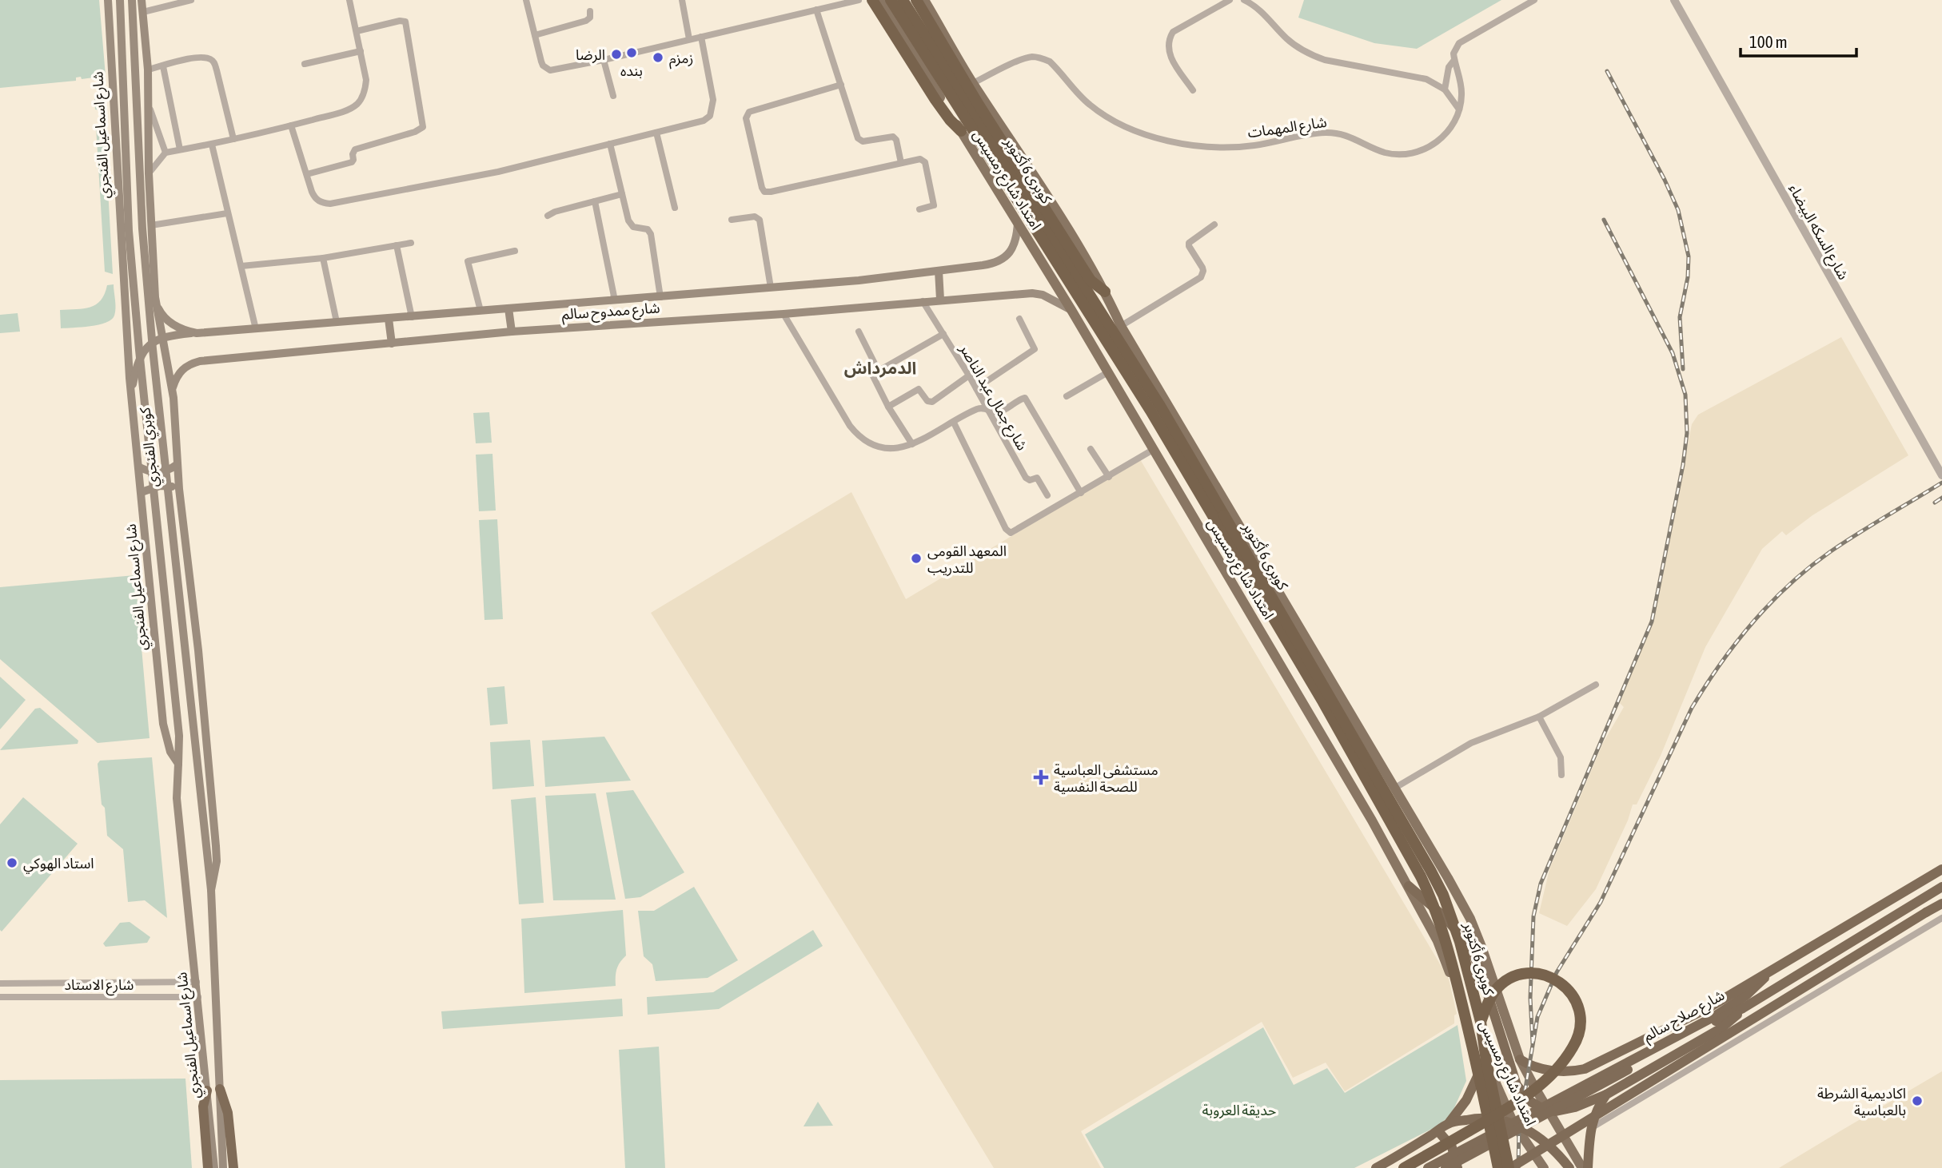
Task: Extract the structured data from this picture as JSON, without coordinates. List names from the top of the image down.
{
  "streets": {
    "highway": ["كوبرى 6 أكتوبر", "شارع صلاح سالم"],
    "main road": [
      "شارع اسماعيل الفنجري",
      "امتداد شارع رمسيس",
      "شارع ممدوح سالم",
      "كوبري الفنجري"
    ],
    "street": [
      "شارع المهمات",
      "شارع السكه البيضاء",
      "شارع جمال عبد الناصر",
      "شارع الاستاد"
    ]
  },
  "crossings": [
    ["شارع المهمات", "امتداد شارع رمسيس"],
    ["شارع اسماعيل الفنجري", "شارع ممدوح سالم"],
    ["شارع اسماعيل الفنجري", "كوبري الفنجري"],
    ["شارع اسماعيل الفنجري", "شارع الاستاد"],
    ["امتداد شارع رمسيس", "شارع ممدوح سالم"],
    ["شارع ممدوح سالم", "شارع جمال عبد الناصر"]
  ],
  "districts": ["الدمرداش"],
  "parks": ["حديقة العروبة"],
  "places": {
    "other": [
      "بنده",
      "الرضا",
      "زمزم",
      "المعهد القومى للتدريب",
      "استاد الهوكي",
      "اكاديمية الشرطة بالعباسية"
    ],
    "health": ["مستشفى العباسية للصحة النفسية"]
  },
  "scale_bar": "100 m"
}
